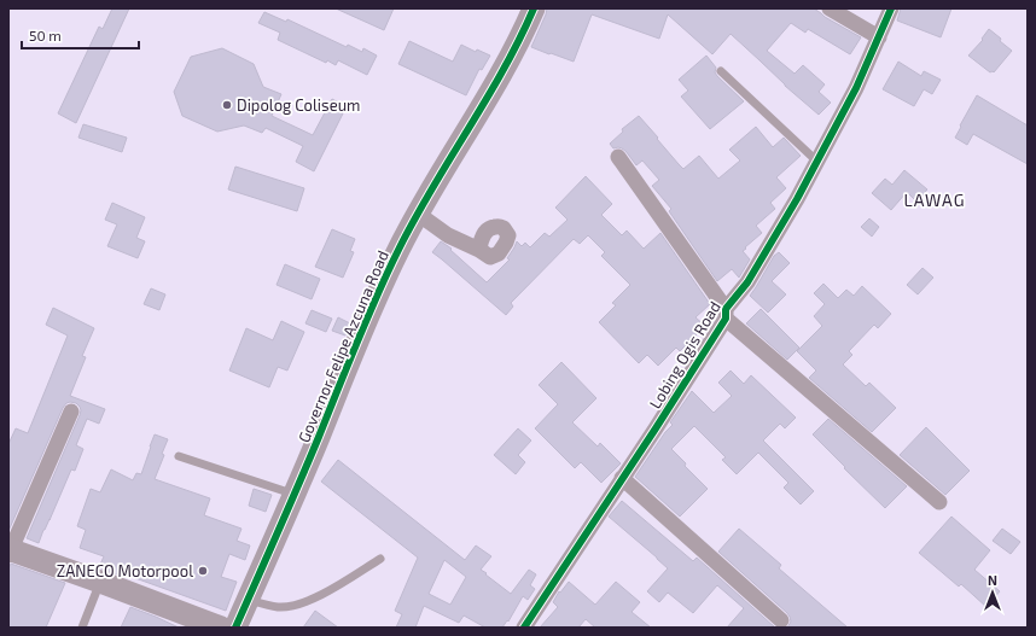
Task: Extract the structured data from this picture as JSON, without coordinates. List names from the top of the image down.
{
  "streets": {
    "street": ["Governor Felipe Azcuna Road", "Lobing Ogis Road"]
  },
  "districts": ["LAWAG"],
  "places": ["Dipolog Coliseum", "ZANECO Motorpool"],
  "scale_bar": "50 m",
  "north": "top"
}
